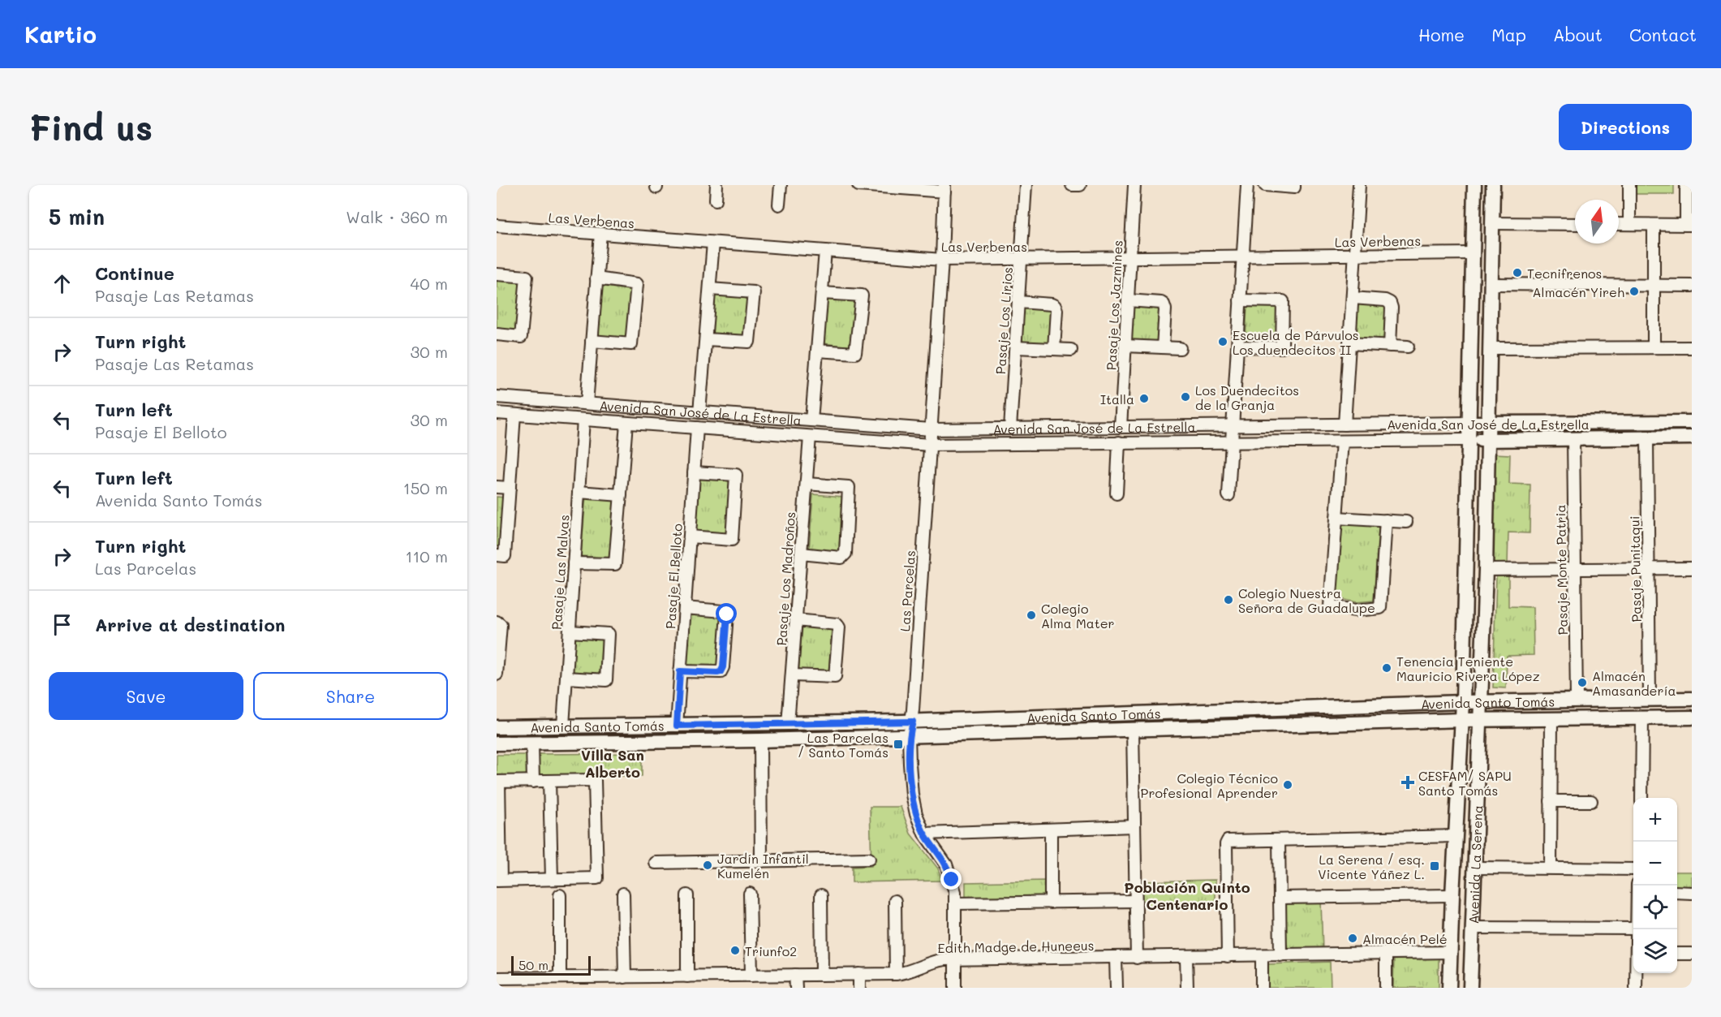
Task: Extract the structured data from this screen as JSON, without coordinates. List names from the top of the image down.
{
  "streets": {
    "main road": ["Avenida San José de La Estrella", "Avenida Santo Tomás", "Avenida La Serena"],
    "street": [
      "Las Verbenas",
      "Pasaje Los Jazmines",
      "Pasaje Los Lirios",
      "Pasaje Punitaqui",
      "Pasaje Monte Patria",
      "Pasaje Las Malvas",
      "Pasaje El Belloto",
      "Pasaje Los Madroños",
      "Las Parcelas",
      "Edith Madge de Huneeus"
    ]
  },
  "crossings": [
    ["Las Verbenas", "Pasaje Los Jazmines"],
    ["Las Verbenas", "Pasaje Los Lirios"],
    ["Las Verbenas", "Las Parcelas"],
    ["Las Verbenas", "Avenida La Serena"],
    ["Pasaje Los Jazmines", "Avenida San José de La Estrella"],
    ["Pasaje Los Lirios", "Avenida San José de La Estrella"],
    ["Avenida San José de La Estrella", "Pasaje Punitaqui"],
    ["Avenida San José de La Estrella", "Pasaje Monte Patria"],
    ["Avenida San José de La Estrella", "Pasaje Las Malvas"],
    ["Avenida San José de La Estrella", "Pasaje El Belloto"],
    ["Avenida San José de La Estrella", "Pasaje Los Madroños"],
    ["Avenida San José de La Estrella", "Las Parcelas"],
    ["Avenida San José de La Estrella", "Avenida La Serena"],
    ["Pasaje Punitaqui", "Avenida Santo Tomás"],
    ["Pasaje Monte Patria", "Avenida Santo Tomás"],
    ["Pasaje Las Malvas", "Avenida Santo Tomás"],
    ["Pasaje El Belloto", "Avenida Santo Tomás"],
    ["Pasaje Los Madroños", "Avenida Santo Tomás"],
    ["Las Parcelas", "Avenida Santo Tomás"],
    ["Las Parcelas", "Edith Madge de Huneeus"],
    ["Avenida Santo Tomás", "Avenida La Serena"],
    ["Avenida La Serena", "Edith Madge de Huneeus"]
  ],
  "districts": ["Villa San Alberto", "Población Quinto Centenario"],
  "places": {
    "other": [
      "Tecnifrenos",
      "Almacén Yireh",
      "Escuela de Párvulos Los duendecitos II",
      "Los Duendecitos de la Granja",
      "Italla",
      "Colegio Nuestra Señora de Guadalupe",
      "Colegio Alma Mater",
      "Tenencia Teniente Mauricio Rivera López",
      "Almacén Amasandería",
      "Colegio Técnico Profesional Aprender",
      "Jardín Infantil Kumelén",
      "Almacén Pelé",
      "Triunfo2"
    ],
    "transit": ["Las Parcelas / Santo Tomás", "La Serena / esq. Vicente Yáñez L."],
    "health": ["CESFAM/ SAPU Santo Tomás"]
  },
  "scale_bar": "50 m",
  "north": "top",
  "page": {
    "header": "Kartio",
    "nav": [
      "Home",
      "Map",
      "About",
      "Contact"
    ],
    "buttons": [
      "Directions",
      ["Save", "Share"]
    ],
    "title": "Find us",
    "heading": ["5 min", "Walk · 360 m"],
    "list": [
      ["Continue", "Pasaje Las Retamas", "40 m"],
      ["Turn right", "Pasaje Las Retamas", "30 m"],
      ["Turn left", "Pasaje El Belloto", "30 m"],
      ["Turn left", "Avenida Santo Tomás", "150 m"],
      ["Turn right", "Las Parcelas", "110 m"],
      "Arrive at destination"
    ],
    "map_buttons": ["+", "−"],
    "scale": "50 m"
  }
}
